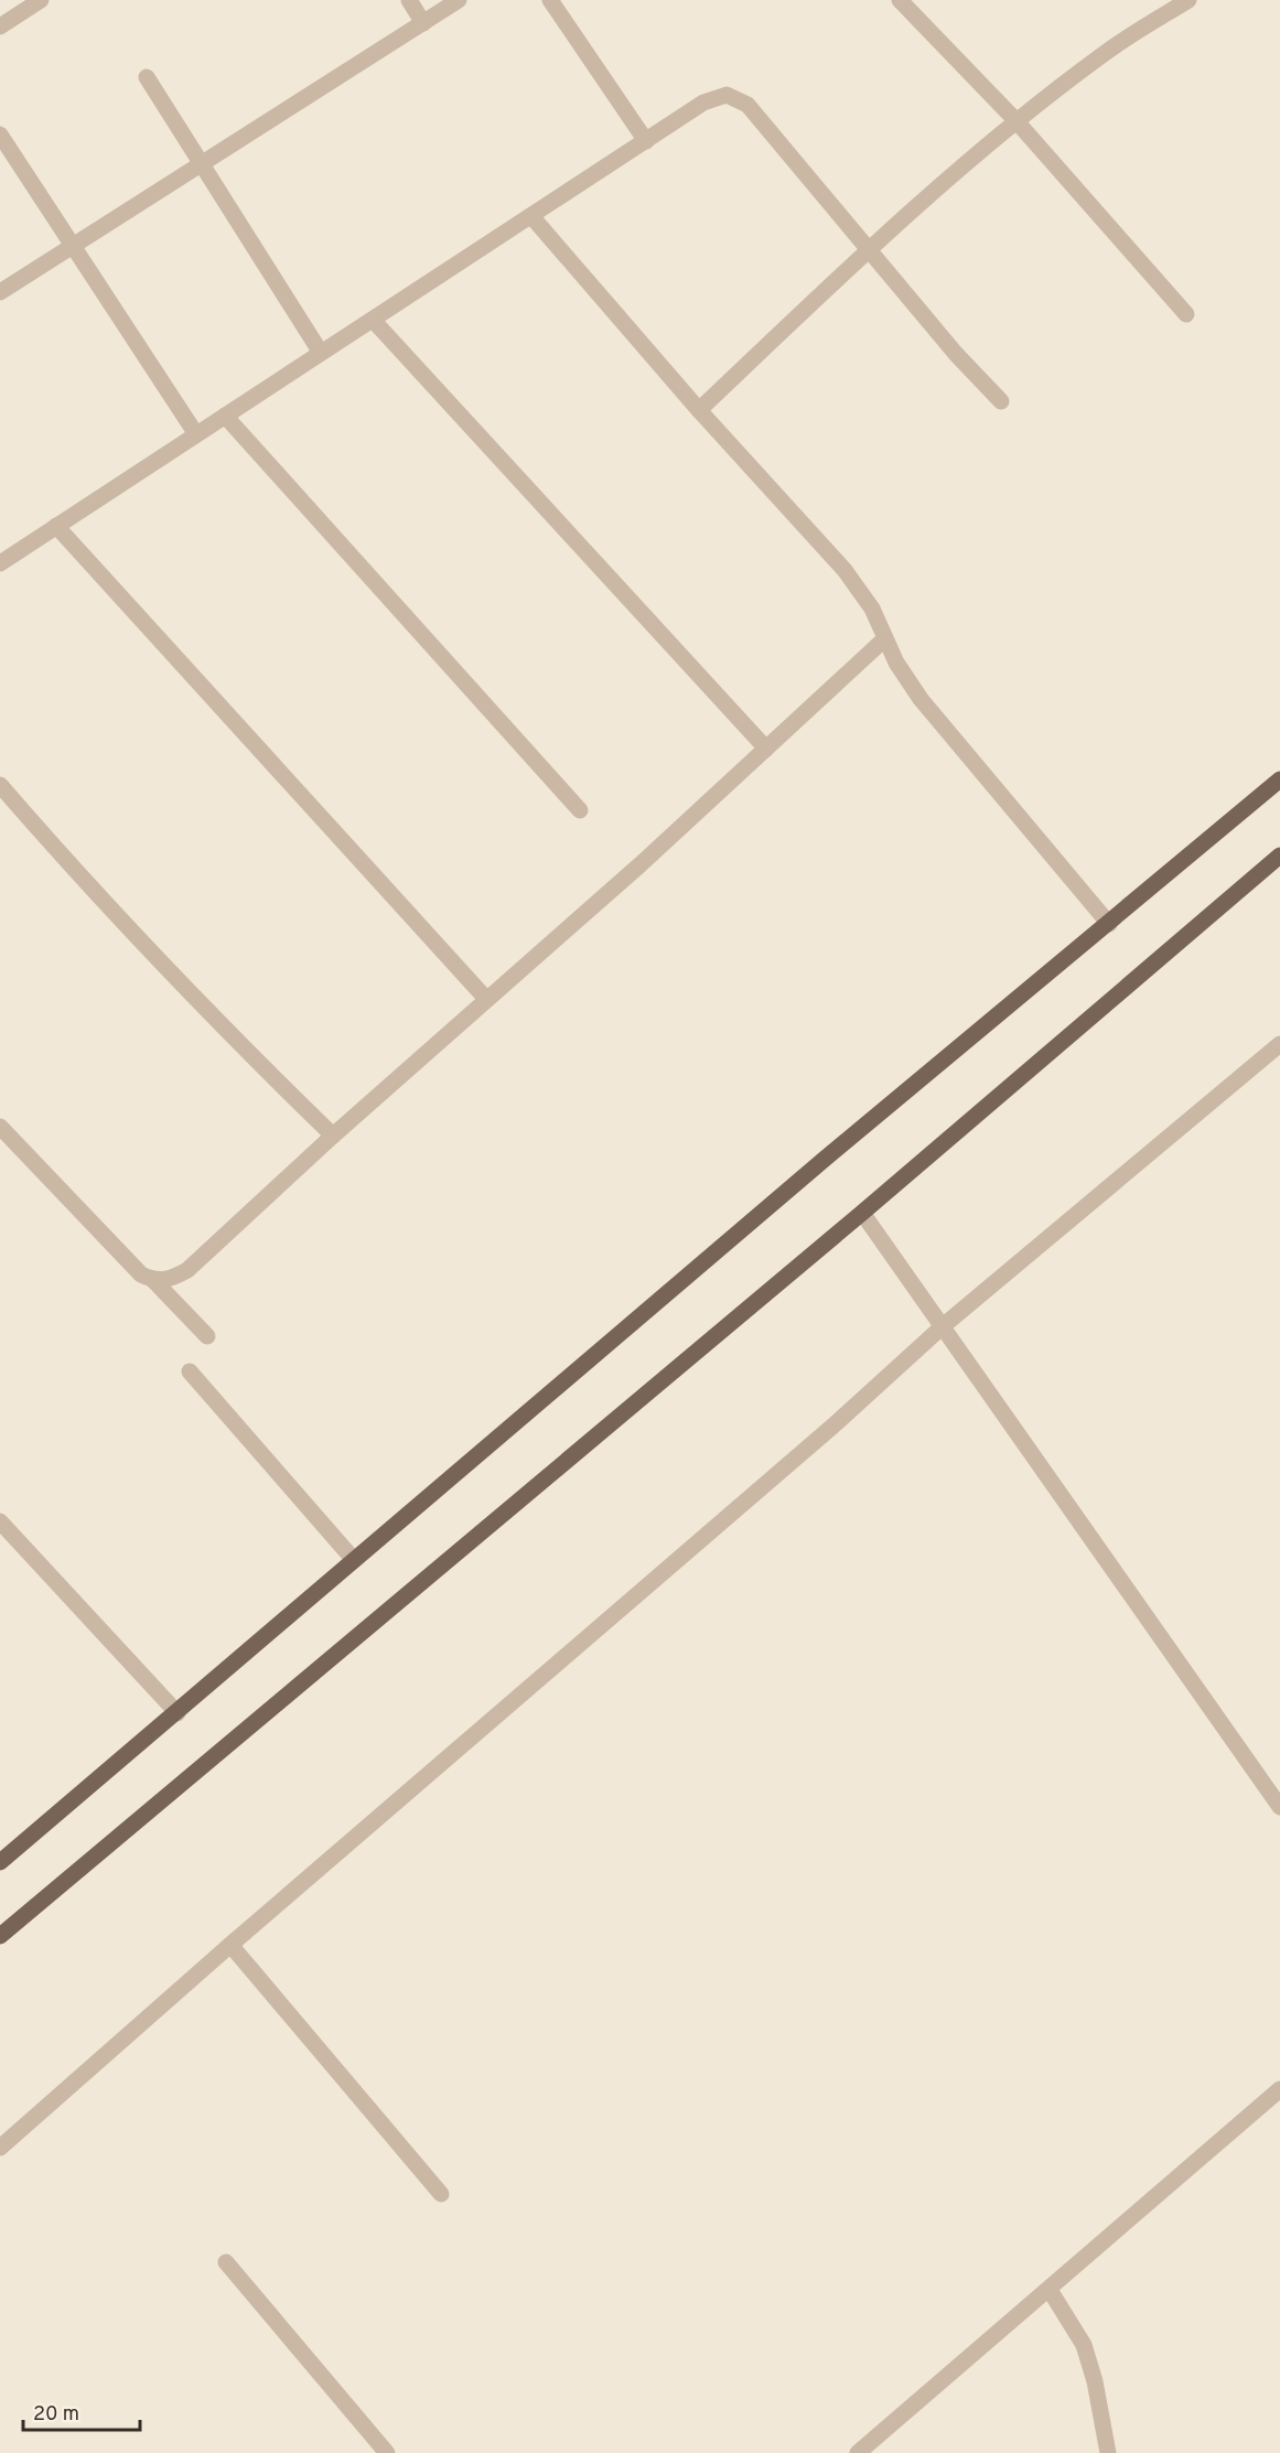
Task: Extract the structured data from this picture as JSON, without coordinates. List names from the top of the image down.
{
  "scale_bar": "20 m"
}
